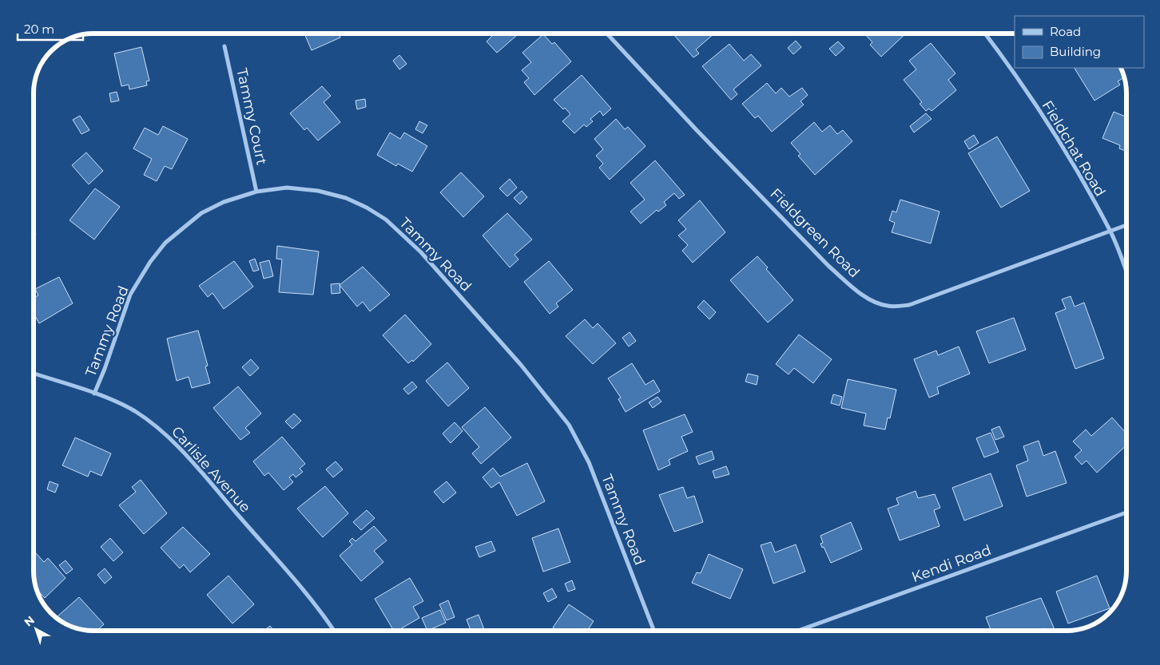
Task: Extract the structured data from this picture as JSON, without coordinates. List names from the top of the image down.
{
  "streets": {
    "street": [
      "Tammy Court",
      "Fieldchat Road",
      "Fieldgreen Road",
      "Tammy Road",
      "Carlisle Avenue",
      "Kendi Road"
    ]
  },
  "crossings": [
    ["Tammy Court", "Tammy Road"],
    ["Fieldchat Road", "Fieldgreen Road"],
    ["Tammy Road", "Carlisle Avenue"]
  ],
  "legend": ["Road", "Building"],
  "scale_bar": "20 m",
  "north": "top left"
}
